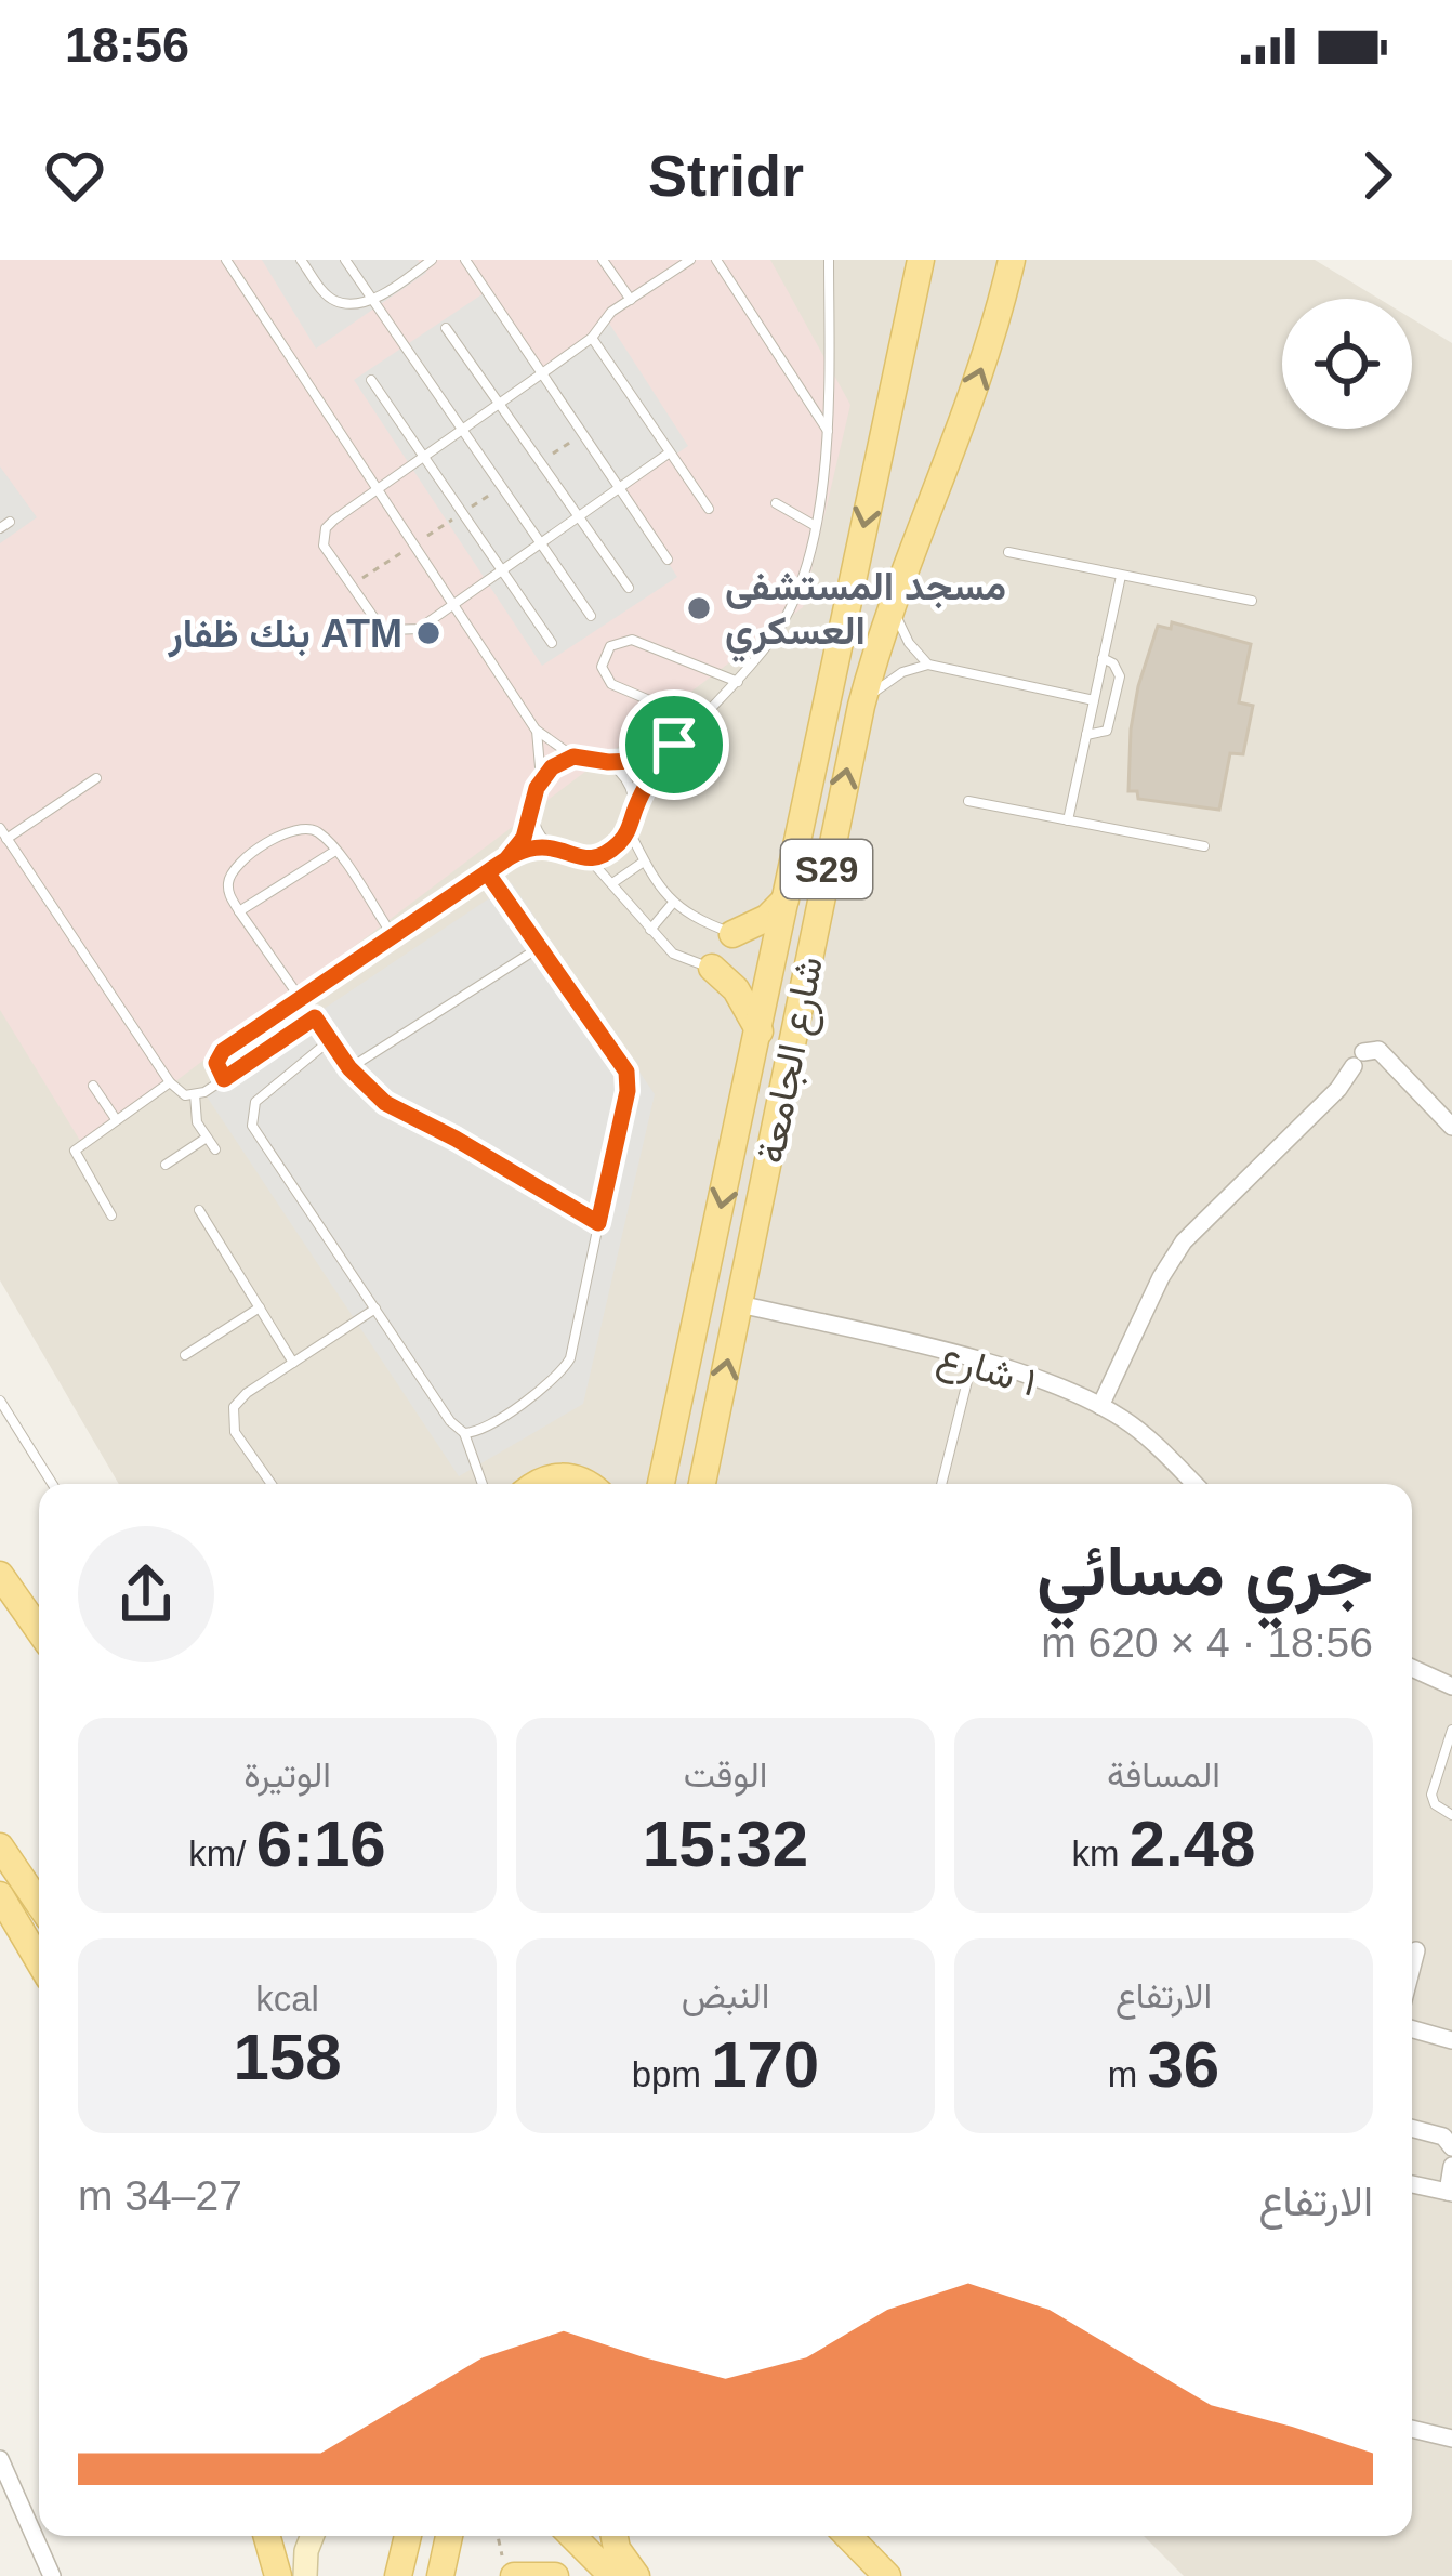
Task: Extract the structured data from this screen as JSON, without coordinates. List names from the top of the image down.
{
  "streets": {
    "main road": ["S29", "شارع الجامعة"],
    "street": ["١ شارع"]
  },
  "crossings": [
    ["شارع الجامعة", "١ شارع"]
  ],
  "places": ["مسجد المستشفى العسكري", "بنك ظفار ATM"],
  "page": {
    "status": "18:56",
    "header": "Stridr",
    "heading": ["جري مسائي", "18:56 · 4 × 620 m"],
    "stats": [
      ["المسافة", "2.48 km"],
      ["الوقت", "15:32"],
      ["الوتيرة", "6:16 /km"],
      ["الارتفاع", "36 m"],
      ["النبض", "170 bpm"],
      ["kcal", "158"]
    ],
    "chart": ["الارتفاع", "27–34 m"]
  }
}
